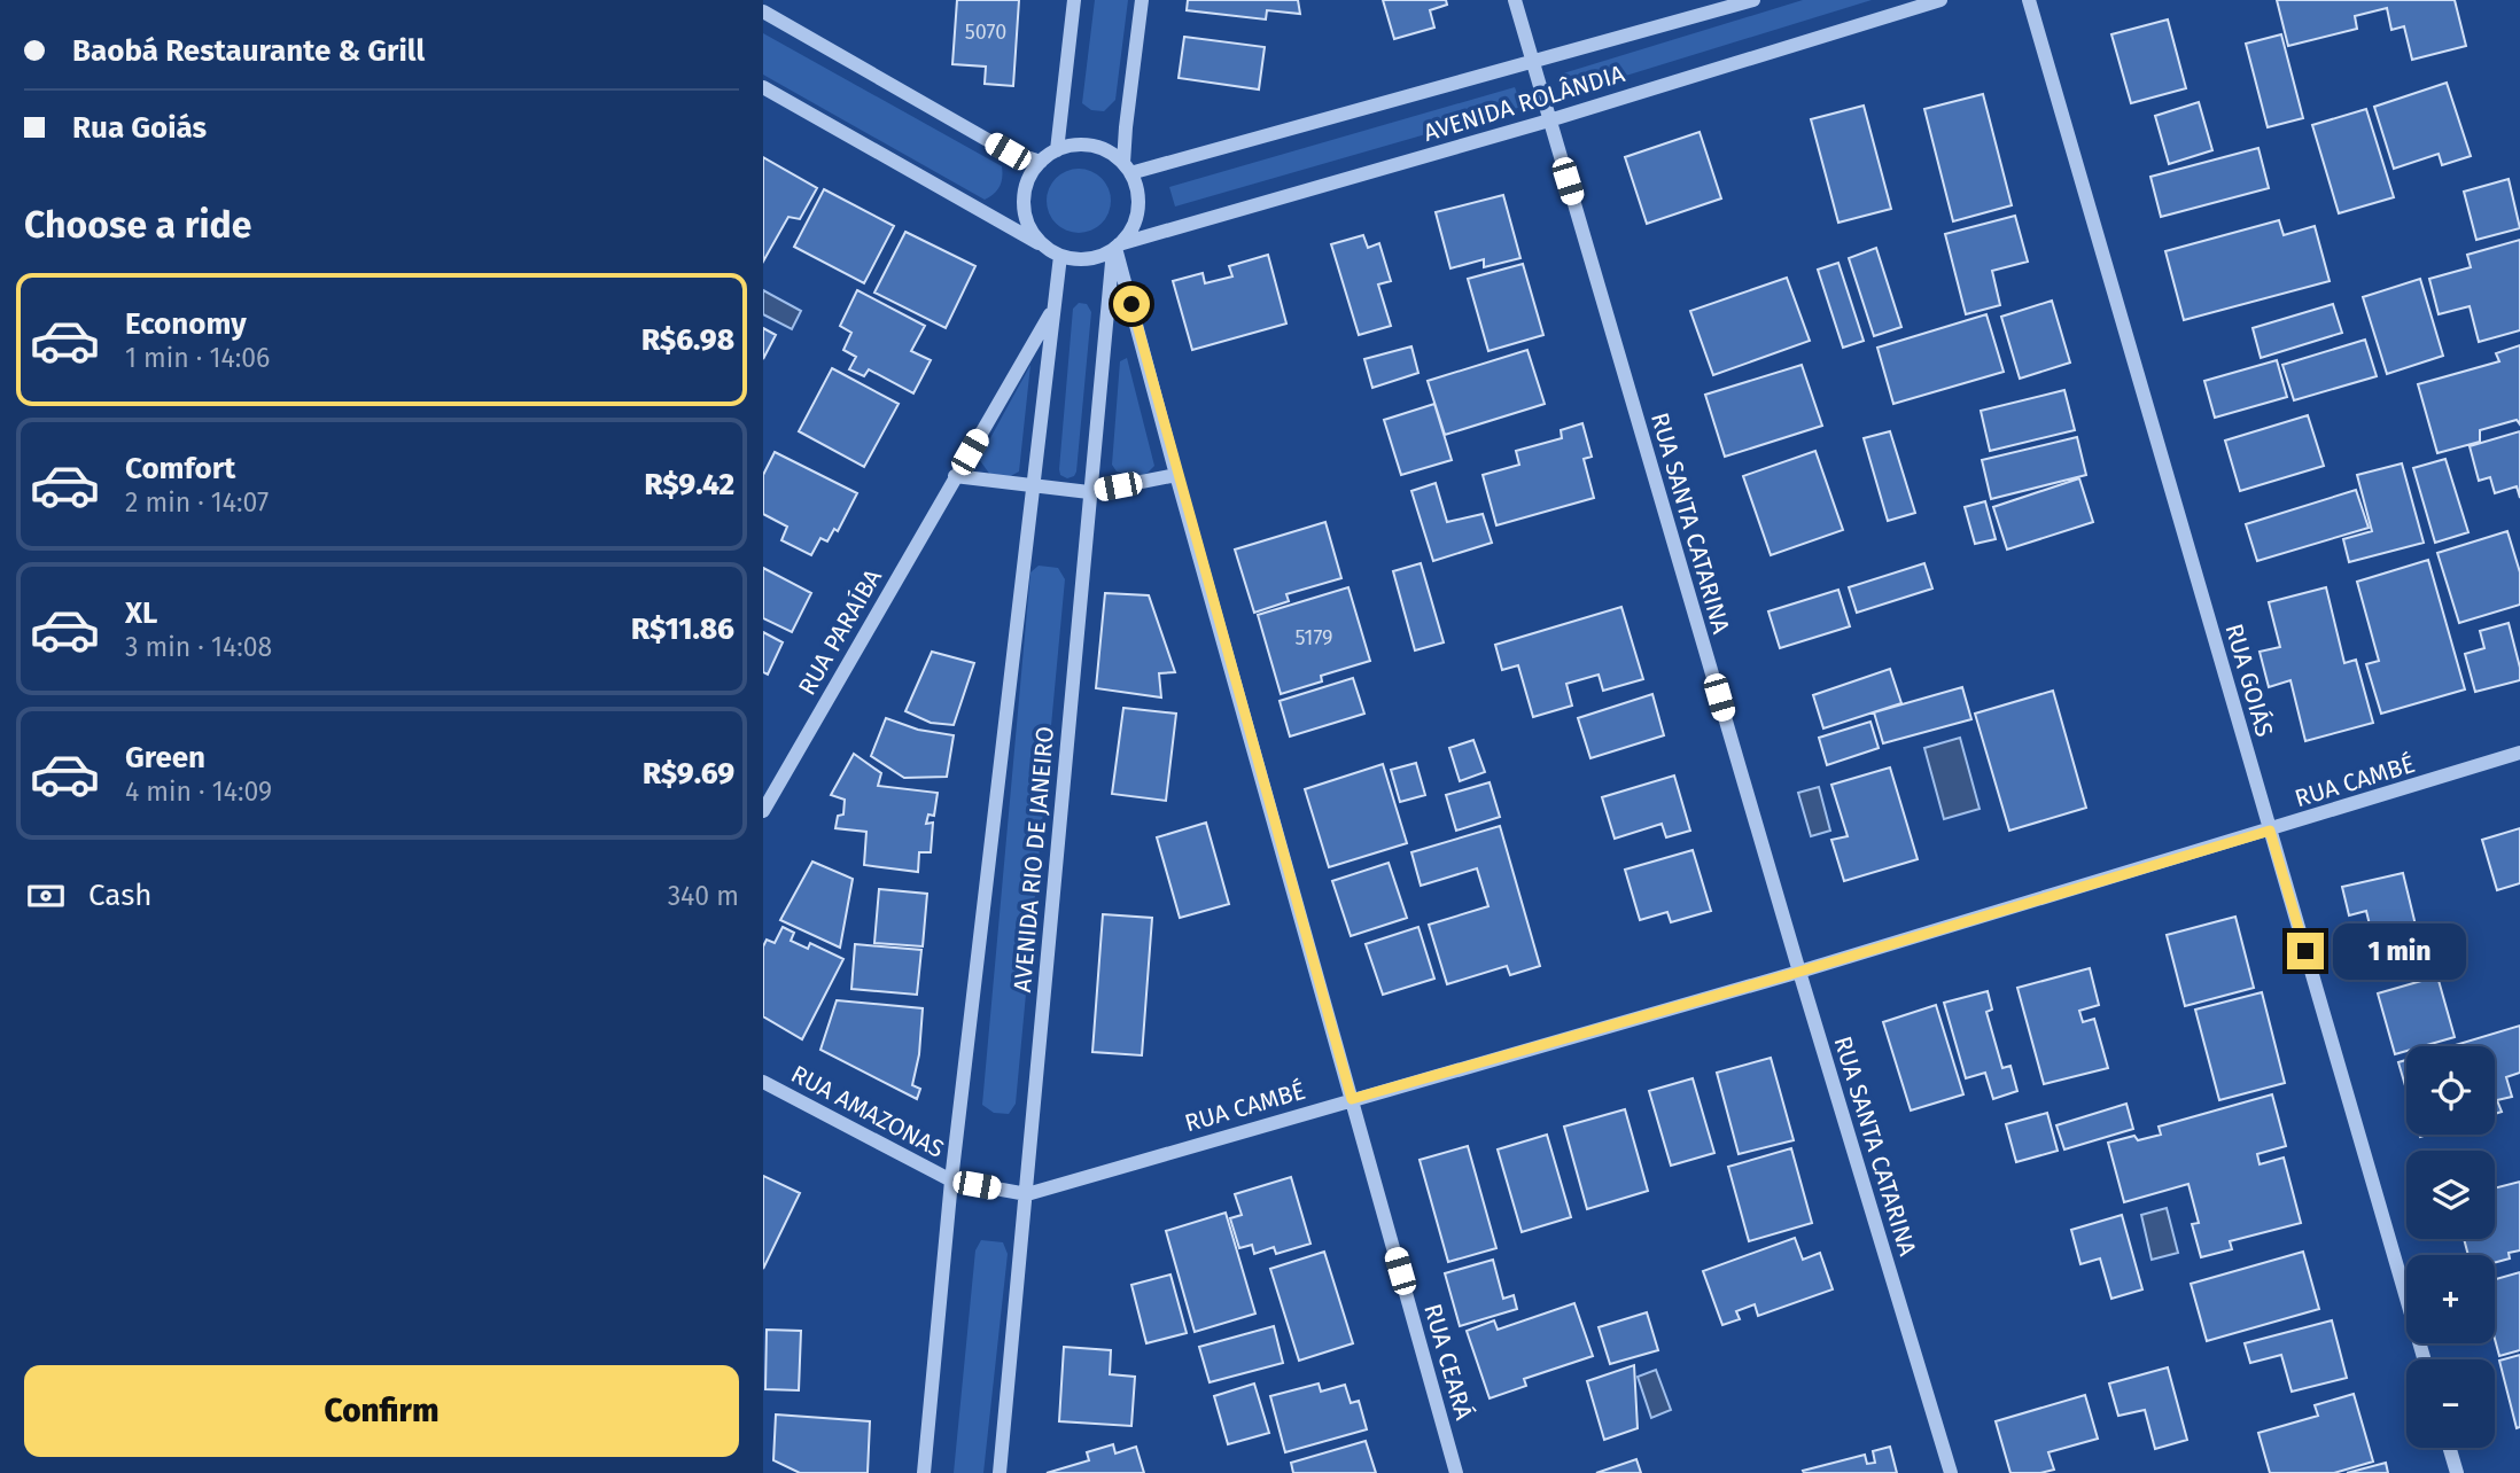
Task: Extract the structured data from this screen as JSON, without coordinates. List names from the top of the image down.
{
  "streets": {
    "street": [
      "AVENIDA ROLÂNDIA",
      "RUA SANTA CATARINA",
      "RUA PARAÍBA",
      "RUA GOIÁS",
      "RUA CAMBÉ",
      "AVENIDA RIO DE JANEIRO",
      "RUA AMAZONAS",
      "RUA CEARÁ"
    ]
  },
  "crossings": [
    ["AVENIDA ROLÂNDIA", "RUA SANTA CATARINA"],
    ["AVENIDA ROLÂNDIA", "AVENIDA RIO DE JANEIRO"],
    ["AVENIDA ROLÂNDIA", "RUA CEARÁ"],
    ["RUA SANTA CATARINA", "RUA CAMBÉ"],
    ["RUA PARAÍBA", "AVENIDA RIO DE JANEIRO"],
    ["RUA GOIÁS", "RUA CAMBÉ"],
    ["RUA CAMBÉ", "AVENIDA RIO DE JANEIRO"],
    ["RUA CAMBÉ", "RUA AMAZONAS"],
    ["RUA CAMBÉ", "RUA CEARÁ"],
    ["AVENIDA RIO DE JANEIRO", "RUA AMAZONAS"],
    ["AVENIDA RIO DE JANEIRO", "RUA CEARÁ"]
  ],
  "house_numbers": ["5070", "5179"],
  "page": {
    "banner": ["Baobá Restaurante & Grill", "Rua Goiás"],
    "heading": "Choose a ride",
    "list": [
      {
        "name": "Economy",
        "note": "1 min · 14:06",
        "value": "R$6.98"
      },
      {
        "name": "Comfort",
        "note": "2 min · 14:07",
        "value": "R$9.42"
      },
      {
        "name": "XL",
        "note": "3 min · 14:08",
        "value": "R$11.86"
      },
      {
        "name": "Green",
        "note": "4 min · 14:09",
        "value": "R$9.69"
      }
    ],
    "pay": ["Cash", "340 m"],
    "bubble": "1 min",
    "map_buttons": ["+", "−"],
    "buttons": "Confirm"
  }
}
